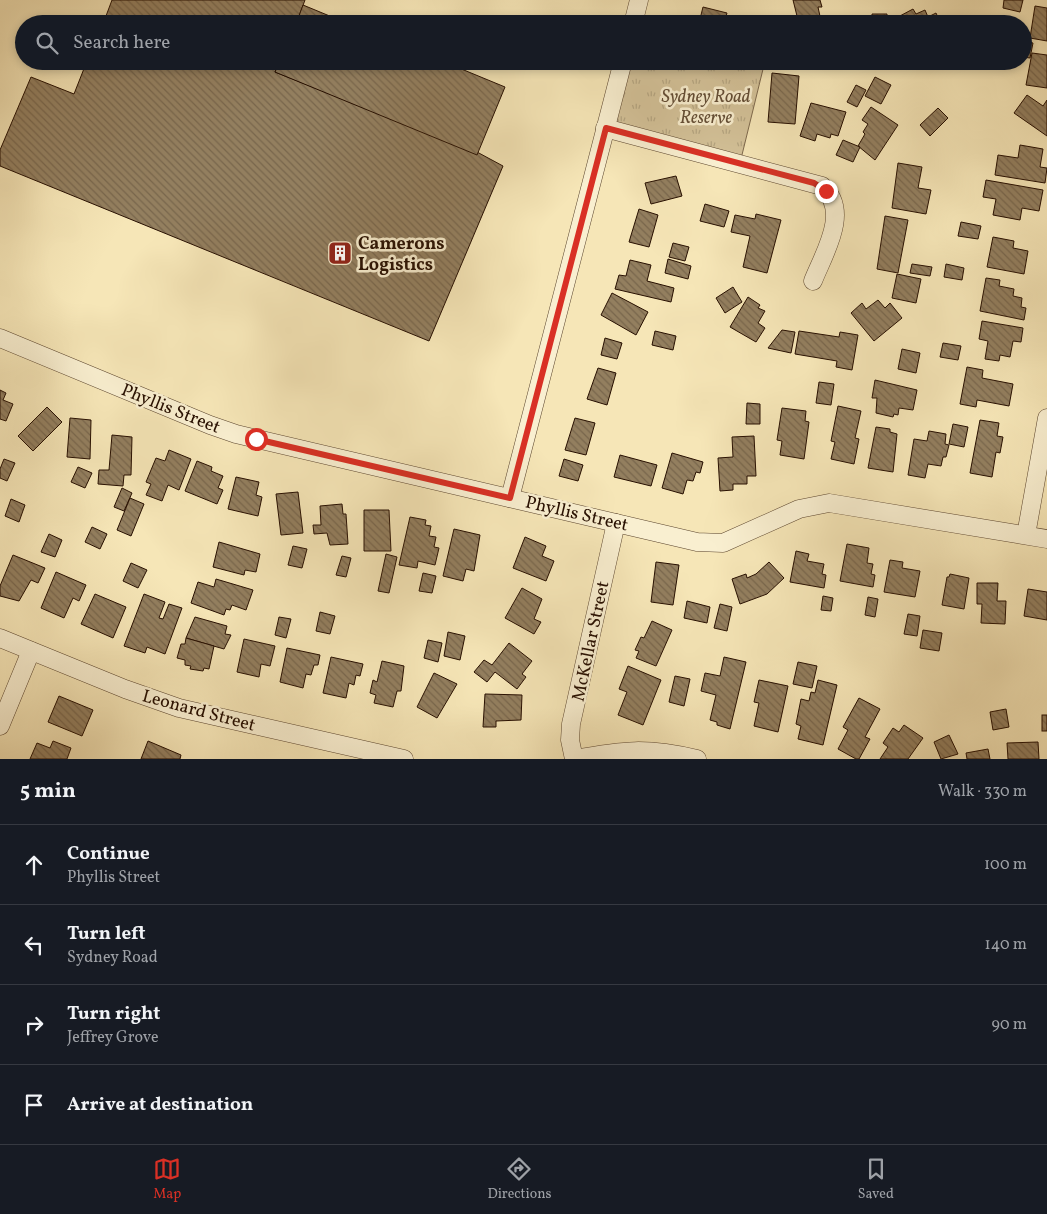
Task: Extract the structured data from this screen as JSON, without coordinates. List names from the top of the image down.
{
  "streets": {
    "street": ["Phyllis Street", "McKellar Street", "Leonard Street"]
  },
  "crossings": [
    ["Phyllis Street", "McKellar Street"]
  ],
  "parks": ["Sydney Road Reserve"],
  "places": {
    "building": ["Camerons Logistics"]
  },
  "page": {
    "search": "Search here",
    "heading": ["5 min", "Walk · 330 m"],
    "list": [
      ["Continue", "Phyllis Street", "100 m"],
      ["Turn left", "Sydney Road", "140 m"],
      ["Turn right", "Jeffrey Grove", "90 m"],
      "Arrive at destination"
    ],
    "nav": ["Map", "Directions", "Saved"]
  }
}
